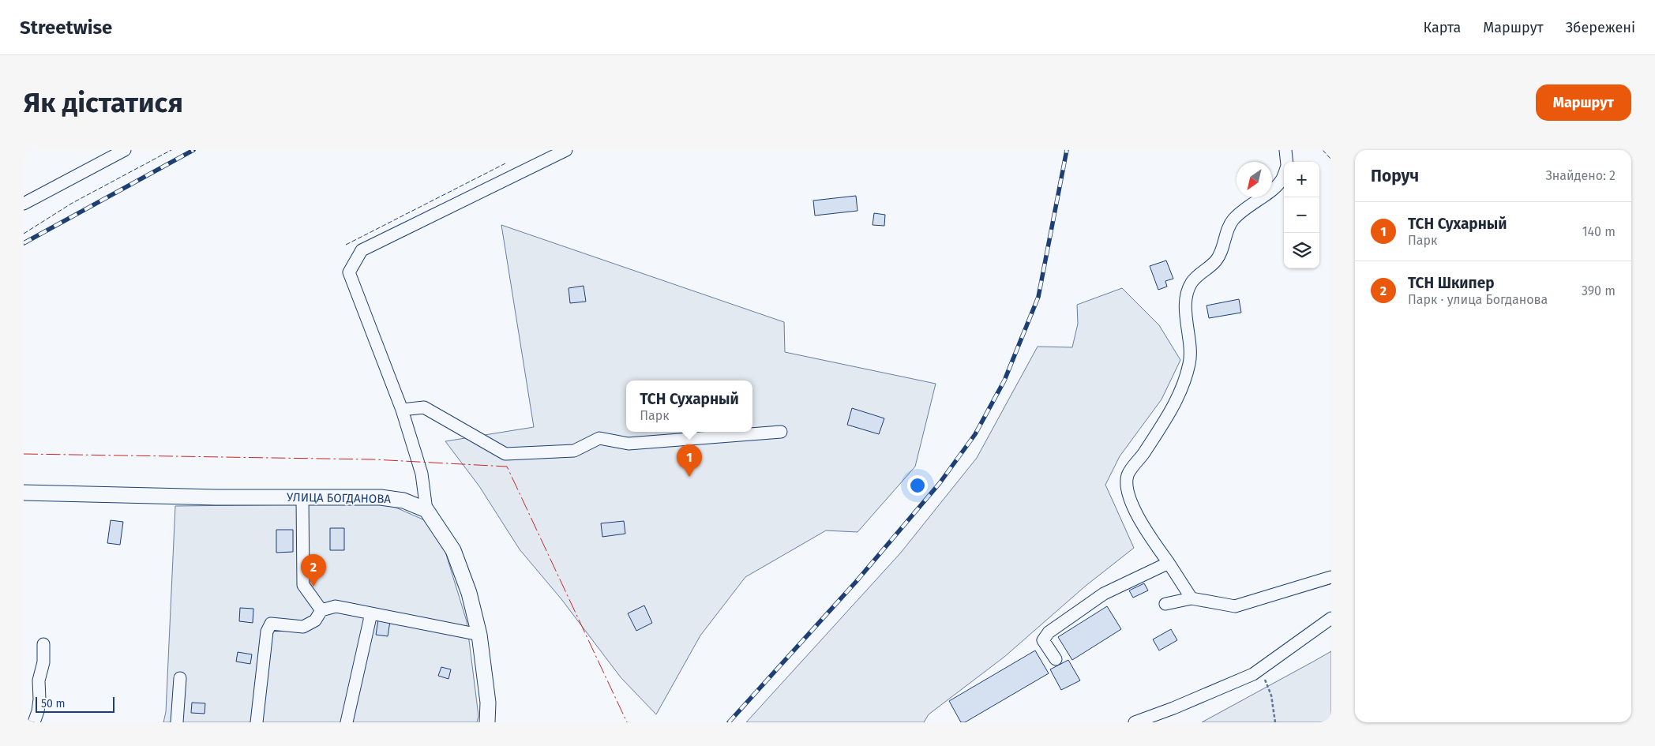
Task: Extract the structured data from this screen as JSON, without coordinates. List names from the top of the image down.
{
  "streets": {
    "main road": ["УЛИЦА БОГДАНОВА"]
  },
  "scale_bar": "50 m",
  "north": "bottom left",
  "page": {
    "header": "Streetwise",
    "nav": ["Карта", "Маршрут", "Збережені"],
    "buttons": "Маршрут",
    "title": "Як дістатися",
    "heading": ["Поруч", "Знайдено: 2"],
    "map_buttons": ["+", "−"],
    "list": [
      {
        "mark": "1",
        "name": "ТСН Сухарный",
        "note": "Парк",
        "value": "140 m"
      },
      {
        "mark": "2",
        "name": "ТСН Шкипер",
        "note": "Парк · улица Богданова",
        "value": "390 m"
      }
    ],
    "popup": ["ТСН Сухарный", "Парк"],
    "pins": ["1", "2"],
    "scale": "50 m"
  }
}
